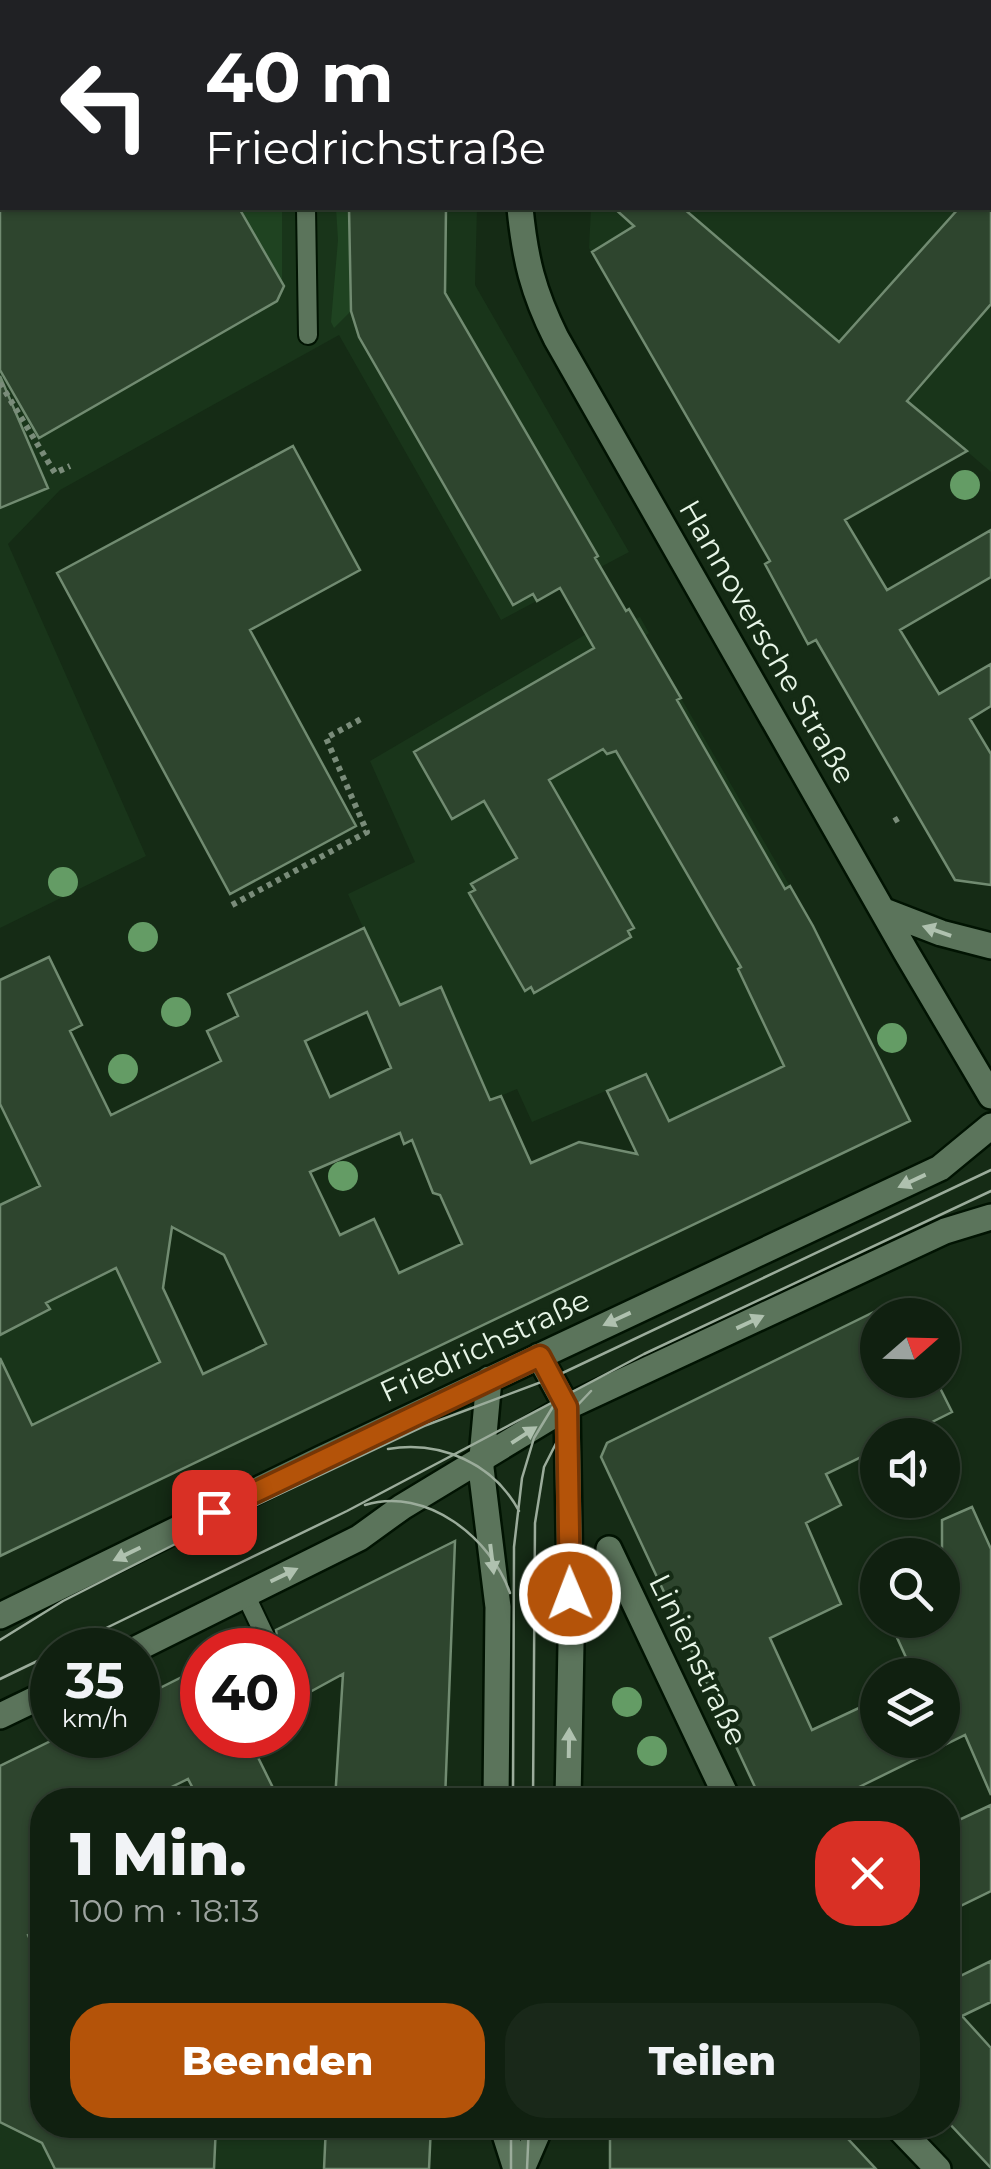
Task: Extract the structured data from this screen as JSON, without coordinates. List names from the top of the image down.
{
  "streets": {
    "main road": ["Hannoversche Straße", "Friedrichstraße", "Linienstraße"]
  },
  "north": "right",
  "page": {
    "turn": ["40 m", "Friedrichstraße"],
    "speed": "35 km/h",
    "limit": "40",
    "heading": ["1 Min.", "100 m · 18:13"],
    "buttons": ["Beenden", "Teilen"]
  }
}
